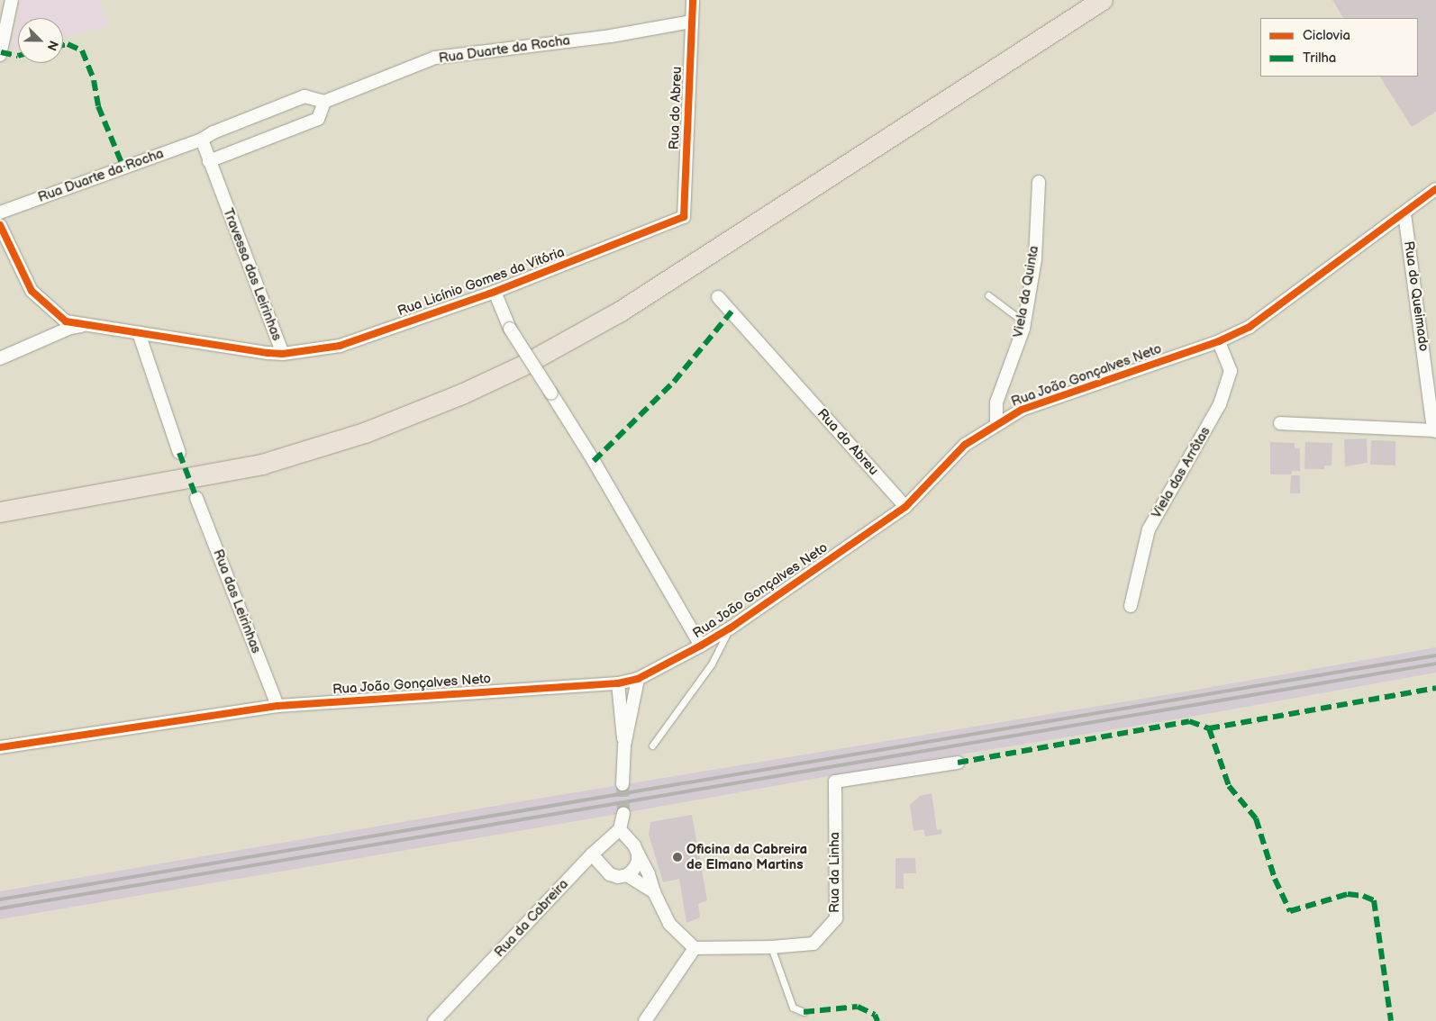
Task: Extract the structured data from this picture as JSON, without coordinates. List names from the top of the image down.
{
  "streets": {
    "street": [
      "Rua Duarte da Rocha",
      "Rua do Abreu",
      "Travessa das Leirinhas",
      "Rua Licínio Gomes da Vitória",
      "Viela da Quinta",
      "Rua do Queimado",
      "Rua João Gonçalves Neto",
      "Viela das Arrôtas",
      "Rua das Leirinhas",
      "Rua da Linha",
      "Rua da Cabreira"
    ]
  },
  "crossings": [
    ["Rua Duarte da Rocha", "Rua do Abreu"],
    ["Rua Duarte da Rocha", "Travessa das Leirinhas"],
    ["Rua do Abreu", "Rua Licínio Gomes da Vitória"],
    ["Rua do Abreu", "Rua João Gonçalves Neto"],
    ["Travessa das Leirinhas", "Rua Licínio Gomes da Vitória"],
    ["Viela da Quinta", "Rua João Gonçalves Neto"],
    ["Rua do Queimado", "Rua João Gonçalves Neto"],
    ["Rua João Gonçalves Neto", "Viela das Arrôtas"],
    ["Rua João Gonçalves Neto", "Rua das Leirinhas"]
  ],
  "places": ["Oficina da Cabreira de Elmano Martins"],
  "legend": ["Ciclovia", "Trilha"],
  "north": "bottom right"
}
